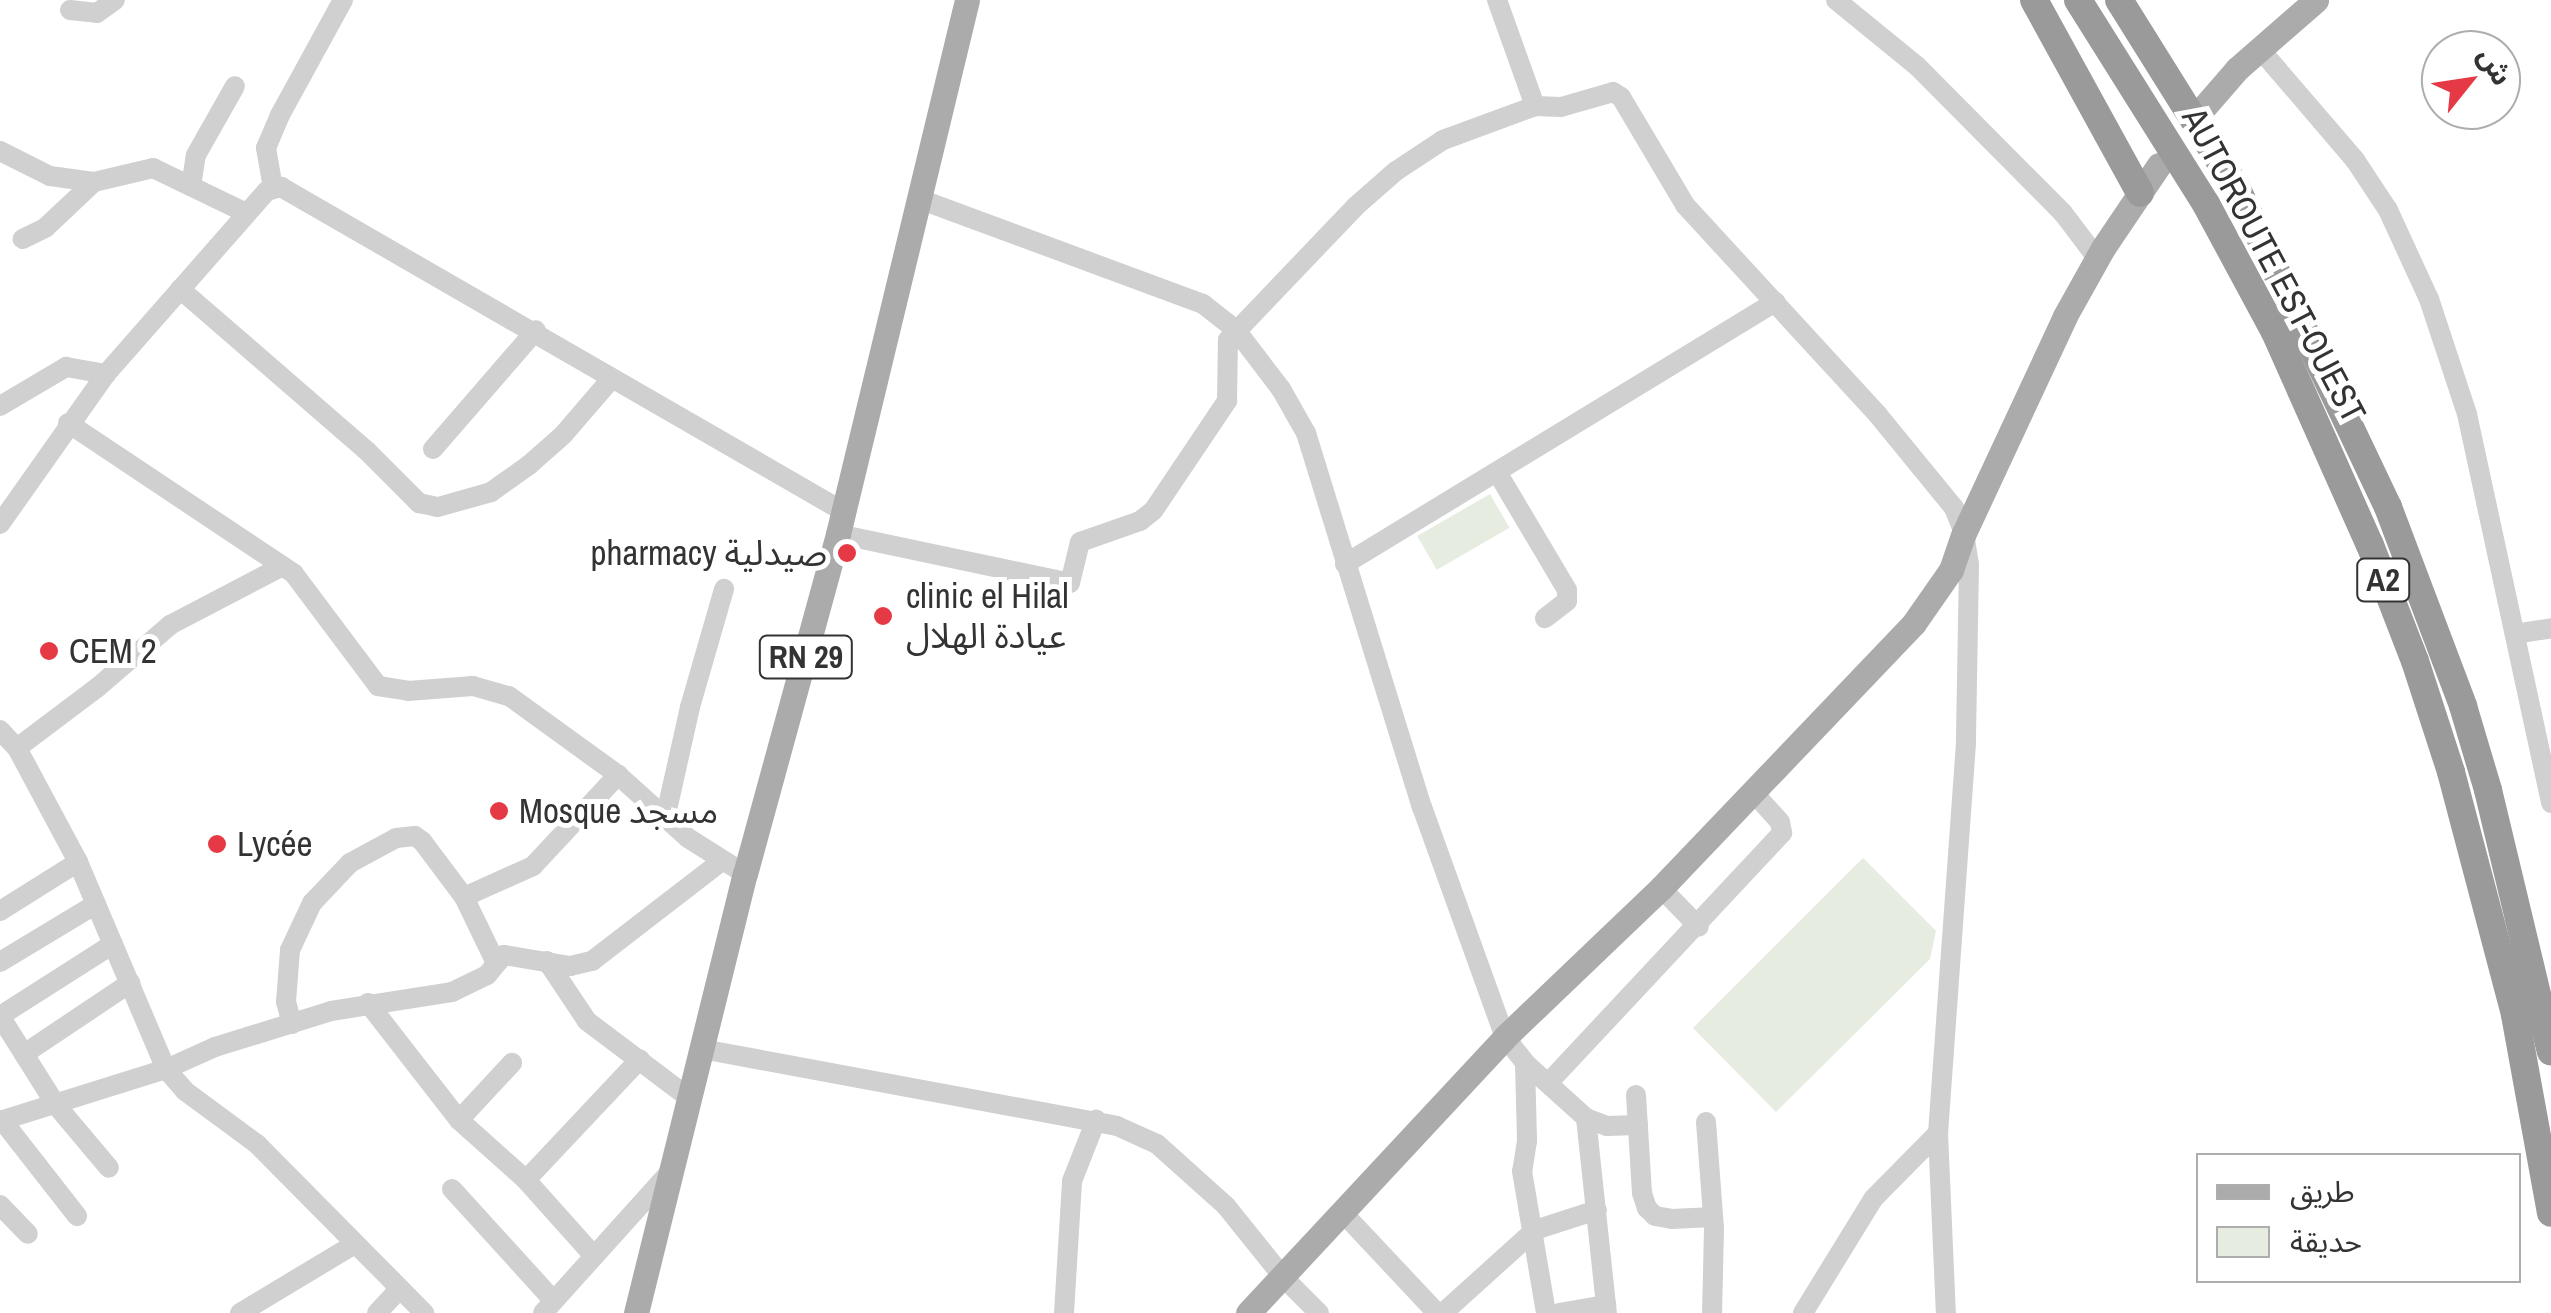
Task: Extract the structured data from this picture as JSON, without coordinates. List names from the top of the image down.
{
  "streets": {
    "highway": ["AUTOROUTE EST-OUEST", "A2"],
    "main road": ["RN 29"]
  },
  "places": [
    "pharmacy صيدلية",
    "clinic el Hilal عيادة الهلال",
    "CEM 2",
    "Mosque مسجد",
    "Lycée"
  ],
  "legend": ["طريق", "حديقة"],
  "north": "top right"
}
